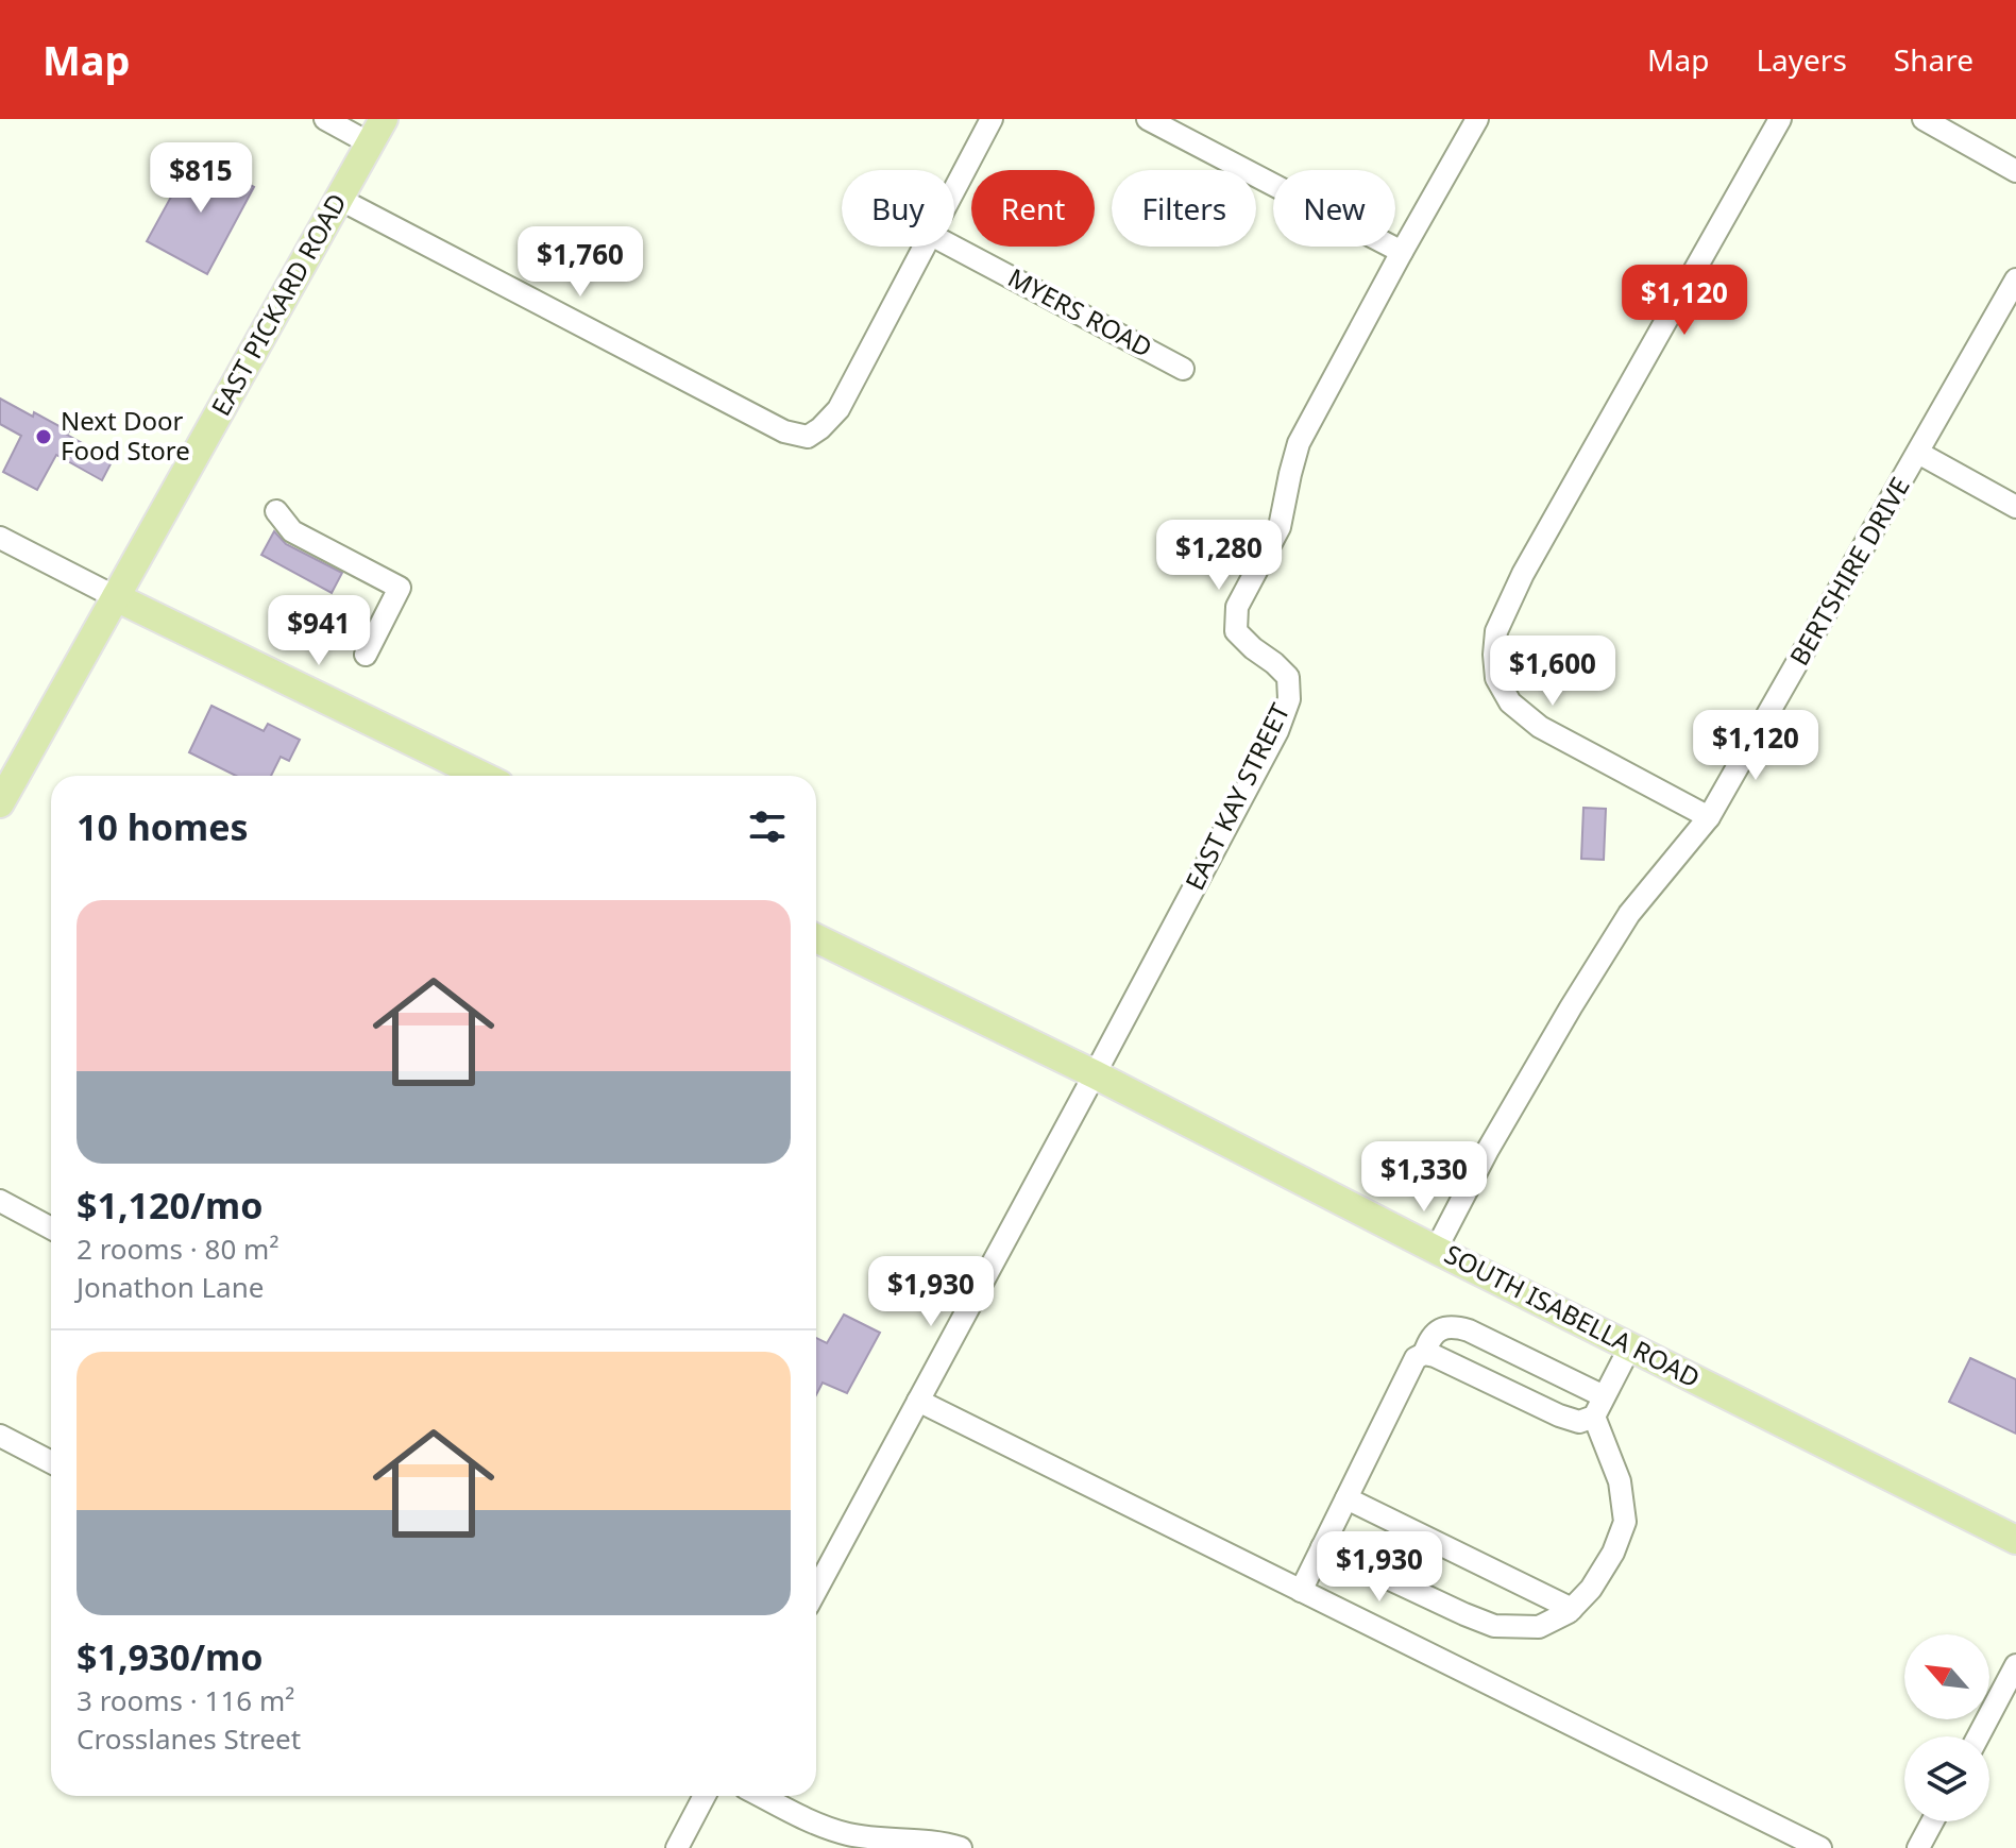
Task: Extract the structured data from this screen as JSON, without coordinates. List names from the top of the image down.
{
  "streets": {
    "main road": ["EAST PICKARD ROAD", "SOUTH ISABELLA ROAD"],
    "street": ["MYERS ROAD", "BERTSHIRE DRIVE", "EAST KAY STREET"]
  },
  "crossings": [
    ["BERTSHIRE DRIVE", "SOUTH ISABELLA ROAD"],
    ["EAST KAY STREET", "SOUTH ISABELLA ROAD"]
  ],
  "places": ["Next Door Food Store"],
  "north": "top left",
  "page": {
    "header": "Map",
    "nav": ["Map", "Layers", "Share"],
    "price": [
      "$815",
      "$1,760",
      "$1,120",
      "$1,280",
      "$941",
      "$1,600",
      "$1,120",
      "$1,330",
      "$1,930",
      "$1,930"
    ],
    "chip": [
      "Buy",
      "Rent",
      "Filters",
      "New"
    ],
    "heading": "10 homes",
    "list": [
      {
        "name": "$1,120/mo",
        "note": "2 rooms · 80 m² · Jonathon Lane"
      },
      {
        "name": "$1,930/mo",
        "note": "3 rooms · 116 m² · Crosslanes Street"
      }
    ]
  }
}
